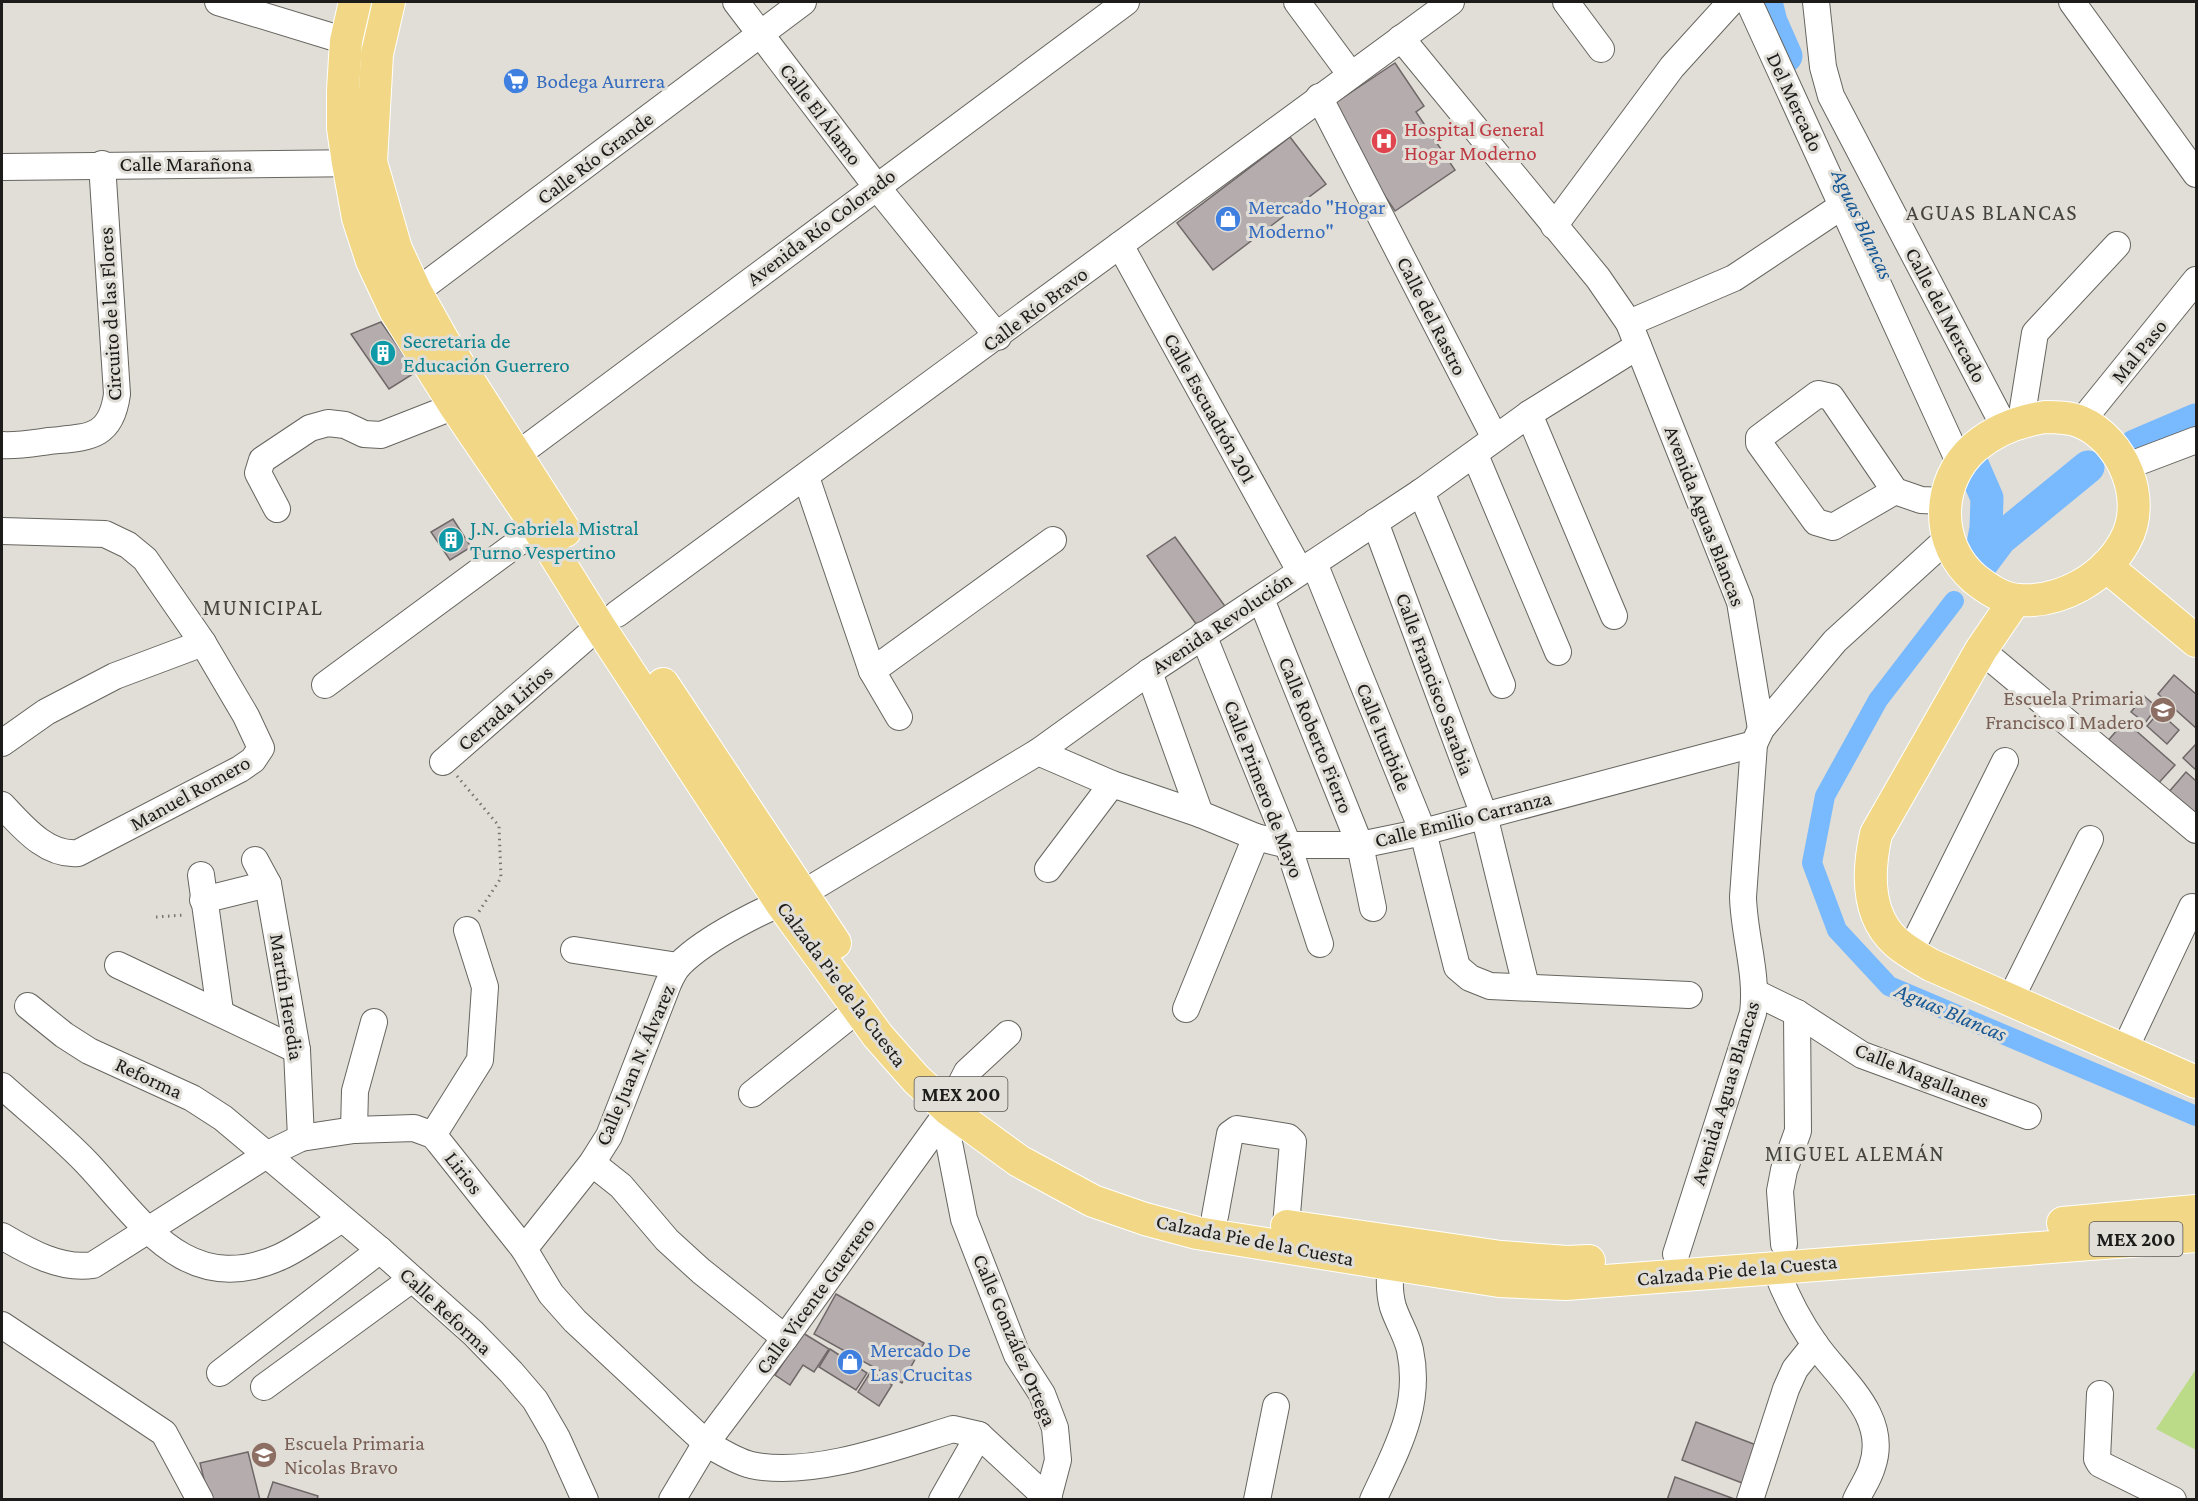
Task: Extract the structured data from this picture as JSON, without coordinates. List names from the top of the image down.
{
  "streets": {
    "main road": ["Calzada Pie de la Cuesta", "MEX 200"],
    "street": [
      "Del Mercado",
      "Calle El Álamo",
      "Calle Río Grande",
      "Calle Marañona",
      "Avenida Río Colorado",
      "Calle Río Bravo",
      "Circuito de las Flores",
      "Calle del Mercado",
      "Calle del Rastro",
      "Mal Paso",
      "Calle Escuadrón 201",
      "Avenida Aguas Blancas",
      "Avenida Revolución",
      "Calle Francisco Sarabia",
      "Cerrada Lirios",
      "Calle Roberto Fierro",
      "Calle Iturbide",
      "Calle Primero de Mayo",
      "Manuel Romero",
      "Calle Emilio Carranza",
      "Martín Heredia",
      "Calle Juan N. Álvarez",
      "Calle Magallanes",
      "Reforma",
      "Lirios",
      "Calle Vicente Guerrero",
      "Calle Reforma",
      "Calle González Ortega"
    ]
  },
  "crossings": [
    ["Del Mercado", "Calle del Mercado"],
    ["Del Mercado", "Mal Paso"],
    ["Del Mercado", "Avenida Revolución"],
    ["Calle El Álamo", "Calle Río Grande"],
    ["Calle El Álamo", "Avenida Río Colorado"],
    ["Calle El Álamo", "Calle Río Bravo"],
    ["Calle Río Grande", "Calzada Pie de la Cuesta"],
    ["Calle Marañona", "Circuito de las Flores"],
    ["Calle Marañona", "Calzada Pie de la Cuesta"],
    ["Avenida Río Colorado", "Calzada Pie de la Cuesta"],
    ["Calle Río Bravo", "Calle del Rastro"],
    ["Calle Río Bravo", "Calle Escuadrón 201"],
    ["Calle Río Bravo", "Avenida Aguas Blancas"],
    ["Calle Río Bravo", "Cerrada Lirios"],
    ["Calle Río Bravo", "Calzada Pie de la Cuesta"],
    ["Calle del Mercado", "Mal Paso"],
    ["Calle del Rastro", "Avenida Revolución"],
    ["Calle Escuadrón 201", "Avenida Revolución"],
    ["Calle Escuadrón 201", "Calle Iturbide"],
    ["Avenida Aguas Blancas", "Avenida Revolución"],
    ["Avenida Aguas Blancas", "Calle Emilio Carranza"],
    ["Avenida Aguas Blancas", "Calzada Pie de la Cuesta"],
    ["Avenida Aguas Blancas", "Calle Magallanes"],
    ["Avenida Revolución", "Calle Francisco Sarabia"],
    ["Avenida Revolución", "Calle Roberto Fierro"],
    ["Avenida Revolución", "Calle Iturbide"],
    ["Avenida Revolución", "Calle Primero de Mayo"],
    ["Avenida Revolución", "Calle Emilio Carranza"],
    ["Avenida Revolución", "Calzada Pie de la Cuesta"],
    ["Avenida Revolución", "Calle Juan N. Álvarez"],
    ["Calle Francisco Sarabia", "Calle Iturbide"],
    ["Calle Francisco Sarabia", "Calle Emilio Carranza"],
    ["Cerrada Lirios", "Calzada Pie de la Cuesta"],
    ["Calle Roberto Fierro", "Calle Emilio Carranza"],
    ["Calle Iturbide", "Calle Emilio Carranza"],
    ["Calle Primero de Mayo", "Calle Emilio Carranza"],
    ["Calzada Pie de la Cuesta", "Calle Juan N. Álvarez"],
    ["Calzada Pie de la Cuesta", "MEX 200"],
    ["Calzada Pie de la Cuesta", "Calle Vicente Guerrero"],
    ["Calzada Pie de la Cuesta", "Calle González Ortega"],
    ["Martín Heredia", "Lirios"],
    ["Calle Juan N. Álvarez", "Lirios"],
    ["Reforma", "Lirios"],
    ["Reforma", "Calle Reforma"],
    ["Lirios", "Calle Vicente Guerrero"],
    ["Lirios", "Calle Reforma"],
    ["Calle Vicente Guerrero", "Calle González Ortega"]
  ],
  "districts": ["AGUAS BLANCAS", "MUNICIPAL", "MIGUEL ALEMÁN"],
  "water": ["Aguas Blancas"],
  "places": {
    "supermarket": ["Bodega Aurrera"],
    "hospital": ["Hospital General Hogar Moderno"],
    "shop": ["Mercado \"Hogar Moderno\"", "Mercado De Las Crucitas"],
    "building": ["Secretaria de Educación Guerrero", "J.N. Gabriela Mistral Turno Vespertino"],
    "school or university": ["Escuela Primaria Francisco I Madero", "Escuela Primaria Nicolas Bravo"]
  }
}
